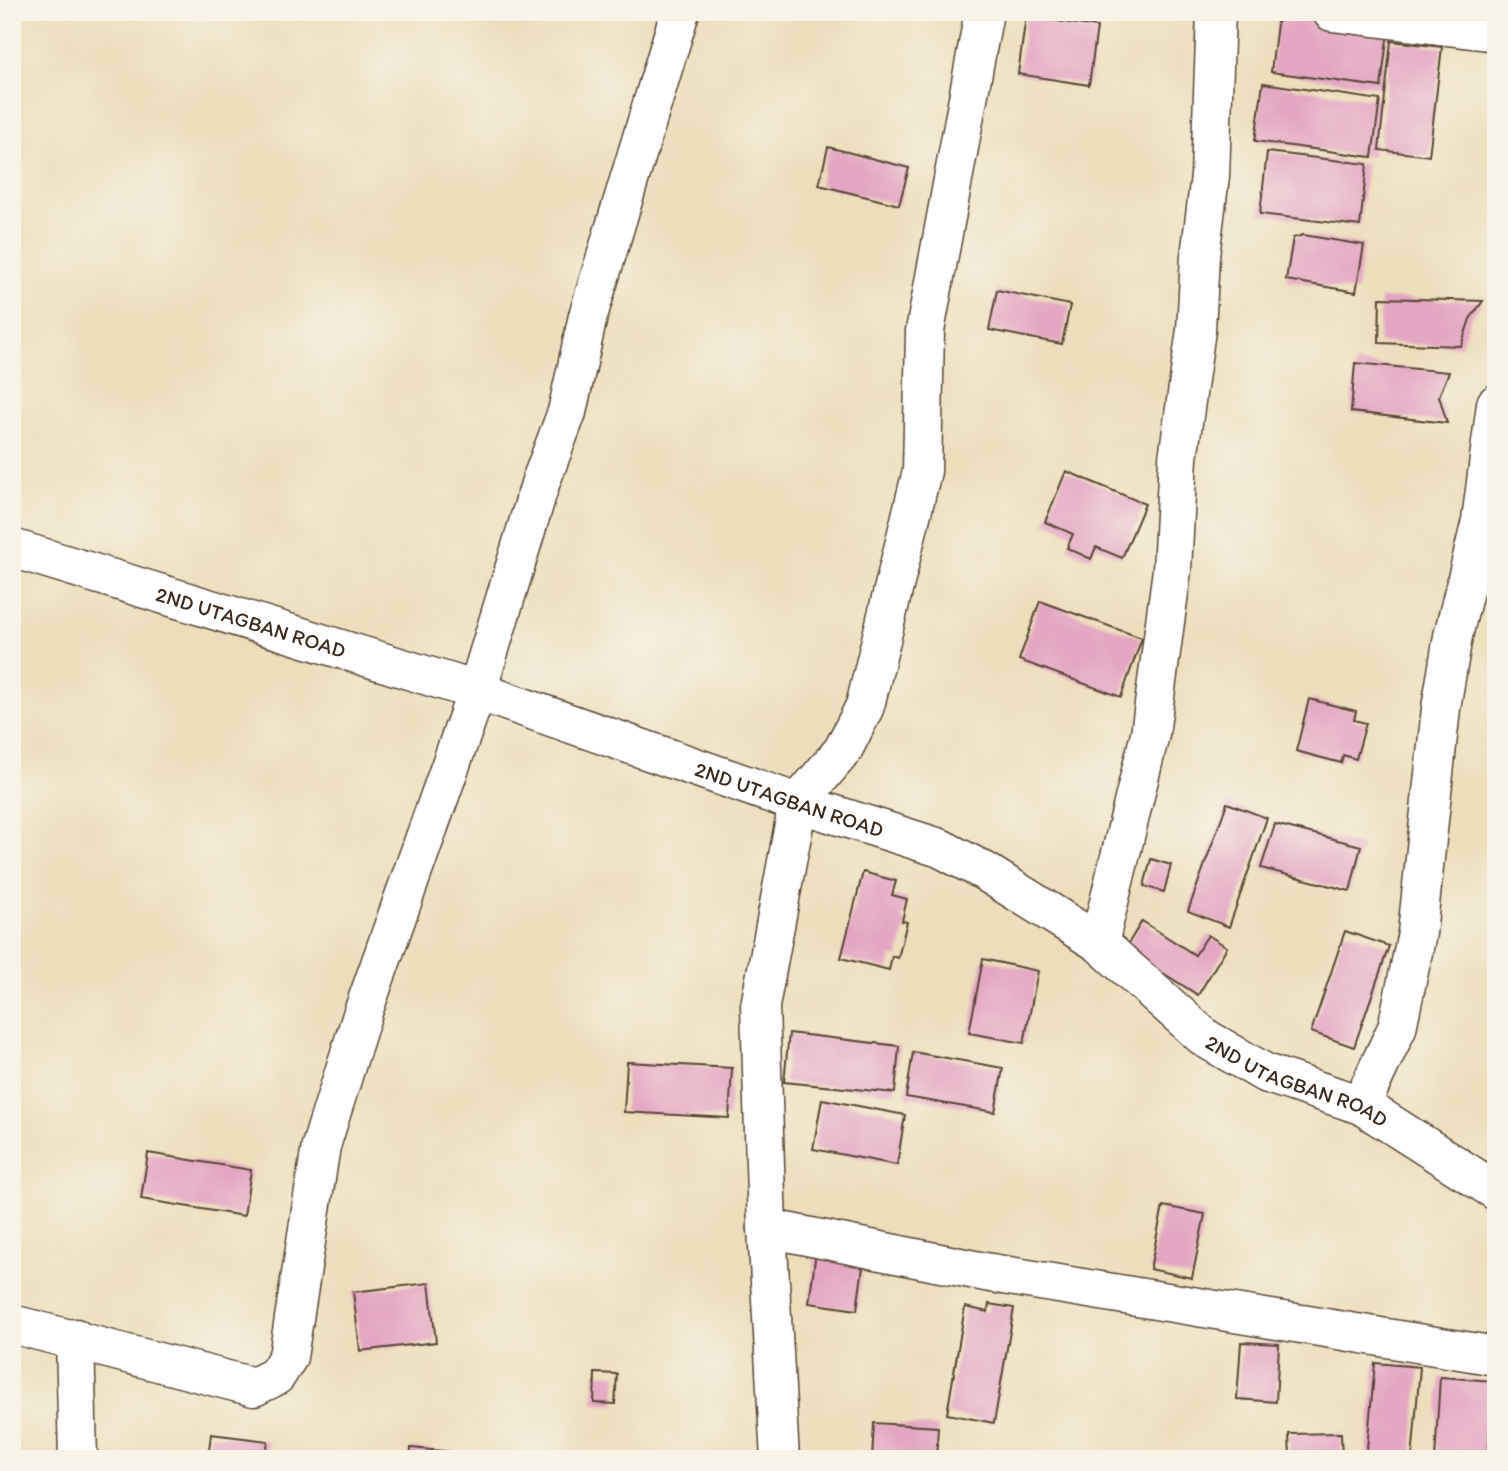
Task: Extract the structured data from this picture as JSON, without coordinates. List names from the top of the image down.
{
  "streets": {
    "street": ["2ND UTAGBAN ROAD"]
  }
}
